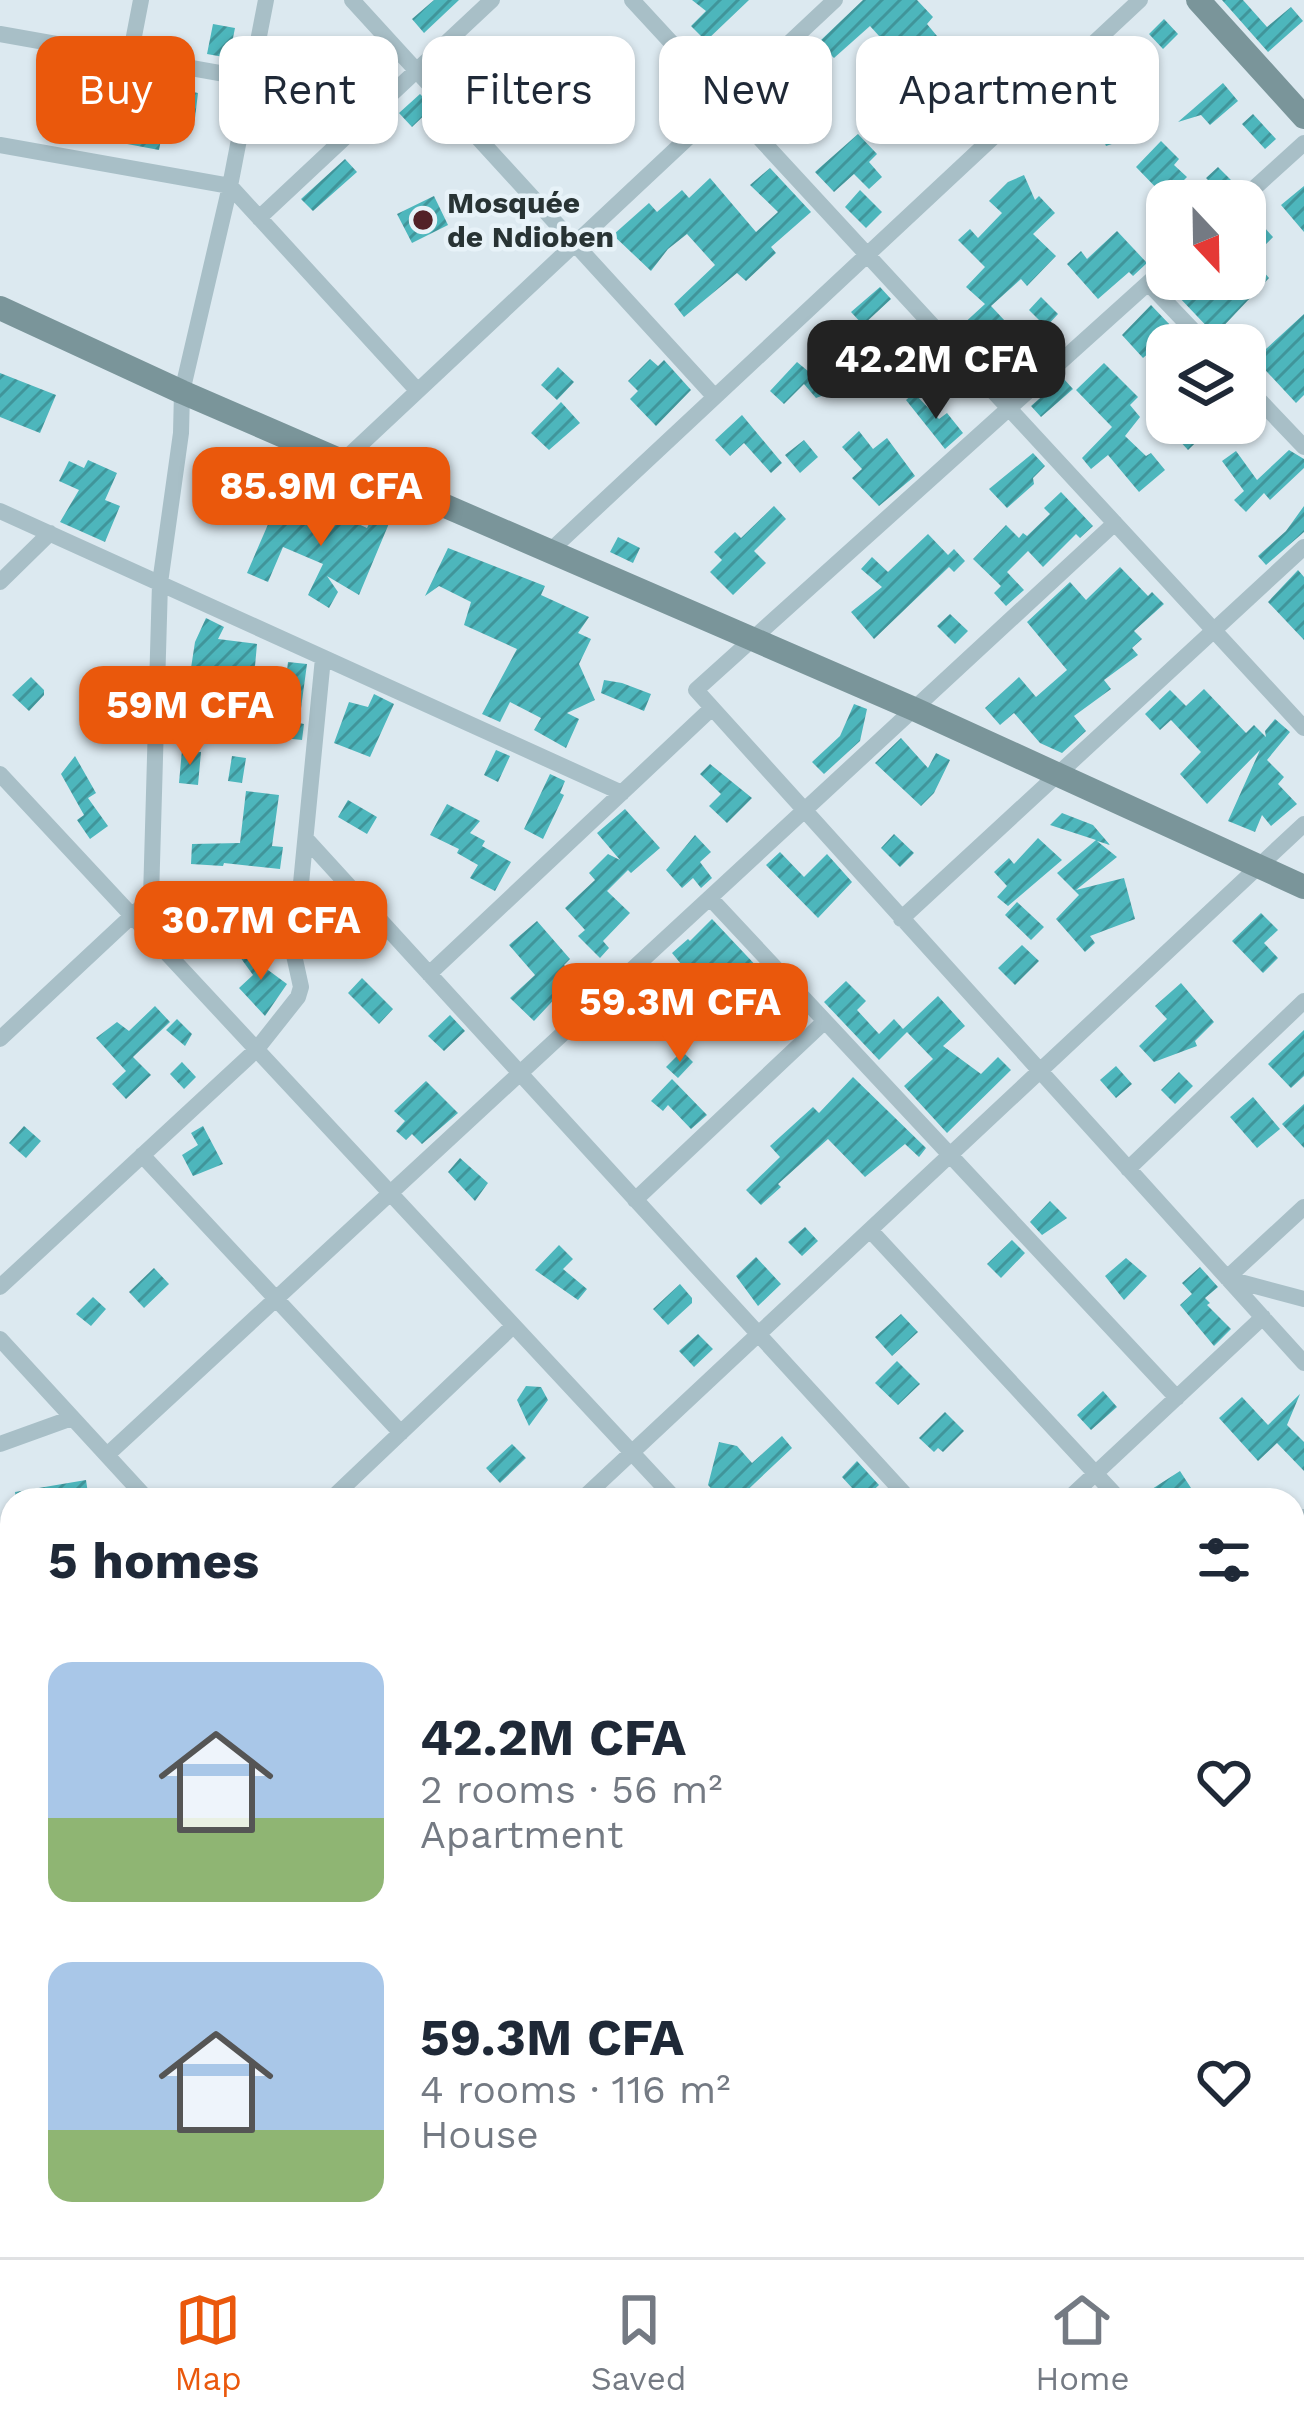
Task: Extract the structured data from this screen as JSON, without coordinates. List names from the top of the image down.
{
  "places": ["Mosquée de Ndioben"],
  "north": "bottom",
  "page": {
    "chip": [
      "Buy",
      "Rent",
      "Filters",
      "New",
      "Apartment"
    ],
    "price": [
      "42.2M CFA",
      "85.9M CFA",
      "59M CFA",
      "30.7M CFA",
      "59.3M CFA"
    ],
    "heading": "5 homes",
    "list": [
      {
        "name": "42.2M CFA",
        "note": "2 rooms · 56 m² · Apartment"
      },
      {
        "name": "59.3M CFA",
        "note": "4 rooms · 116 m² · House"
      }
    ],
    "tabs": ["Map", "Saved", "Home"]
  }
}
